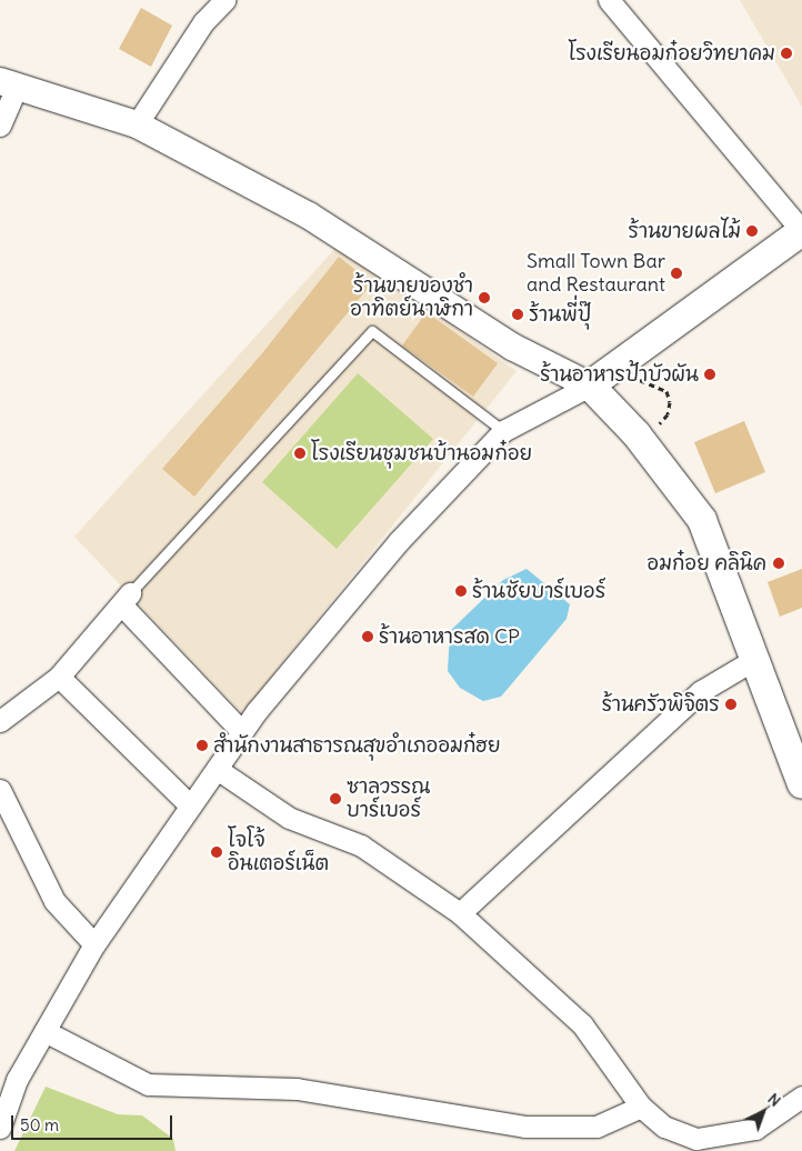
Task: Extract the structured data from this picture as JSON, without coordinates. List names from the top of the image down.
{
  "places": [
    "โรงเรียนอมก๋อยวิทยาคม",
    "ร้านขายผลไม้",
    "Small Town Bar and Restaurant",
    "ร้านขายของชำ อาทิตย์นาฬิกา",
    "ร้านพี่ปุ๊",
    "ร้านอาหารป้าบัวผัน",
    "โรงเรียนชุมชนบ้านอมก๋อย",
    "อมก๋อย คลินิค",
    "ร้านชัยบาร์เบอร์",
    "ร้านอาหารสด CP",
    "ร้านครัวพิจิตร",
    "สำนักงานสาธารณสุขอำเภออมก๋ฮย",
    "ซาลวรรณ บาร์เบอร์",
    "โจโจ้ อินเตอร์เน็ต"
  ],
  "scale_bar": "50 m",
  "north": "top right"
}
